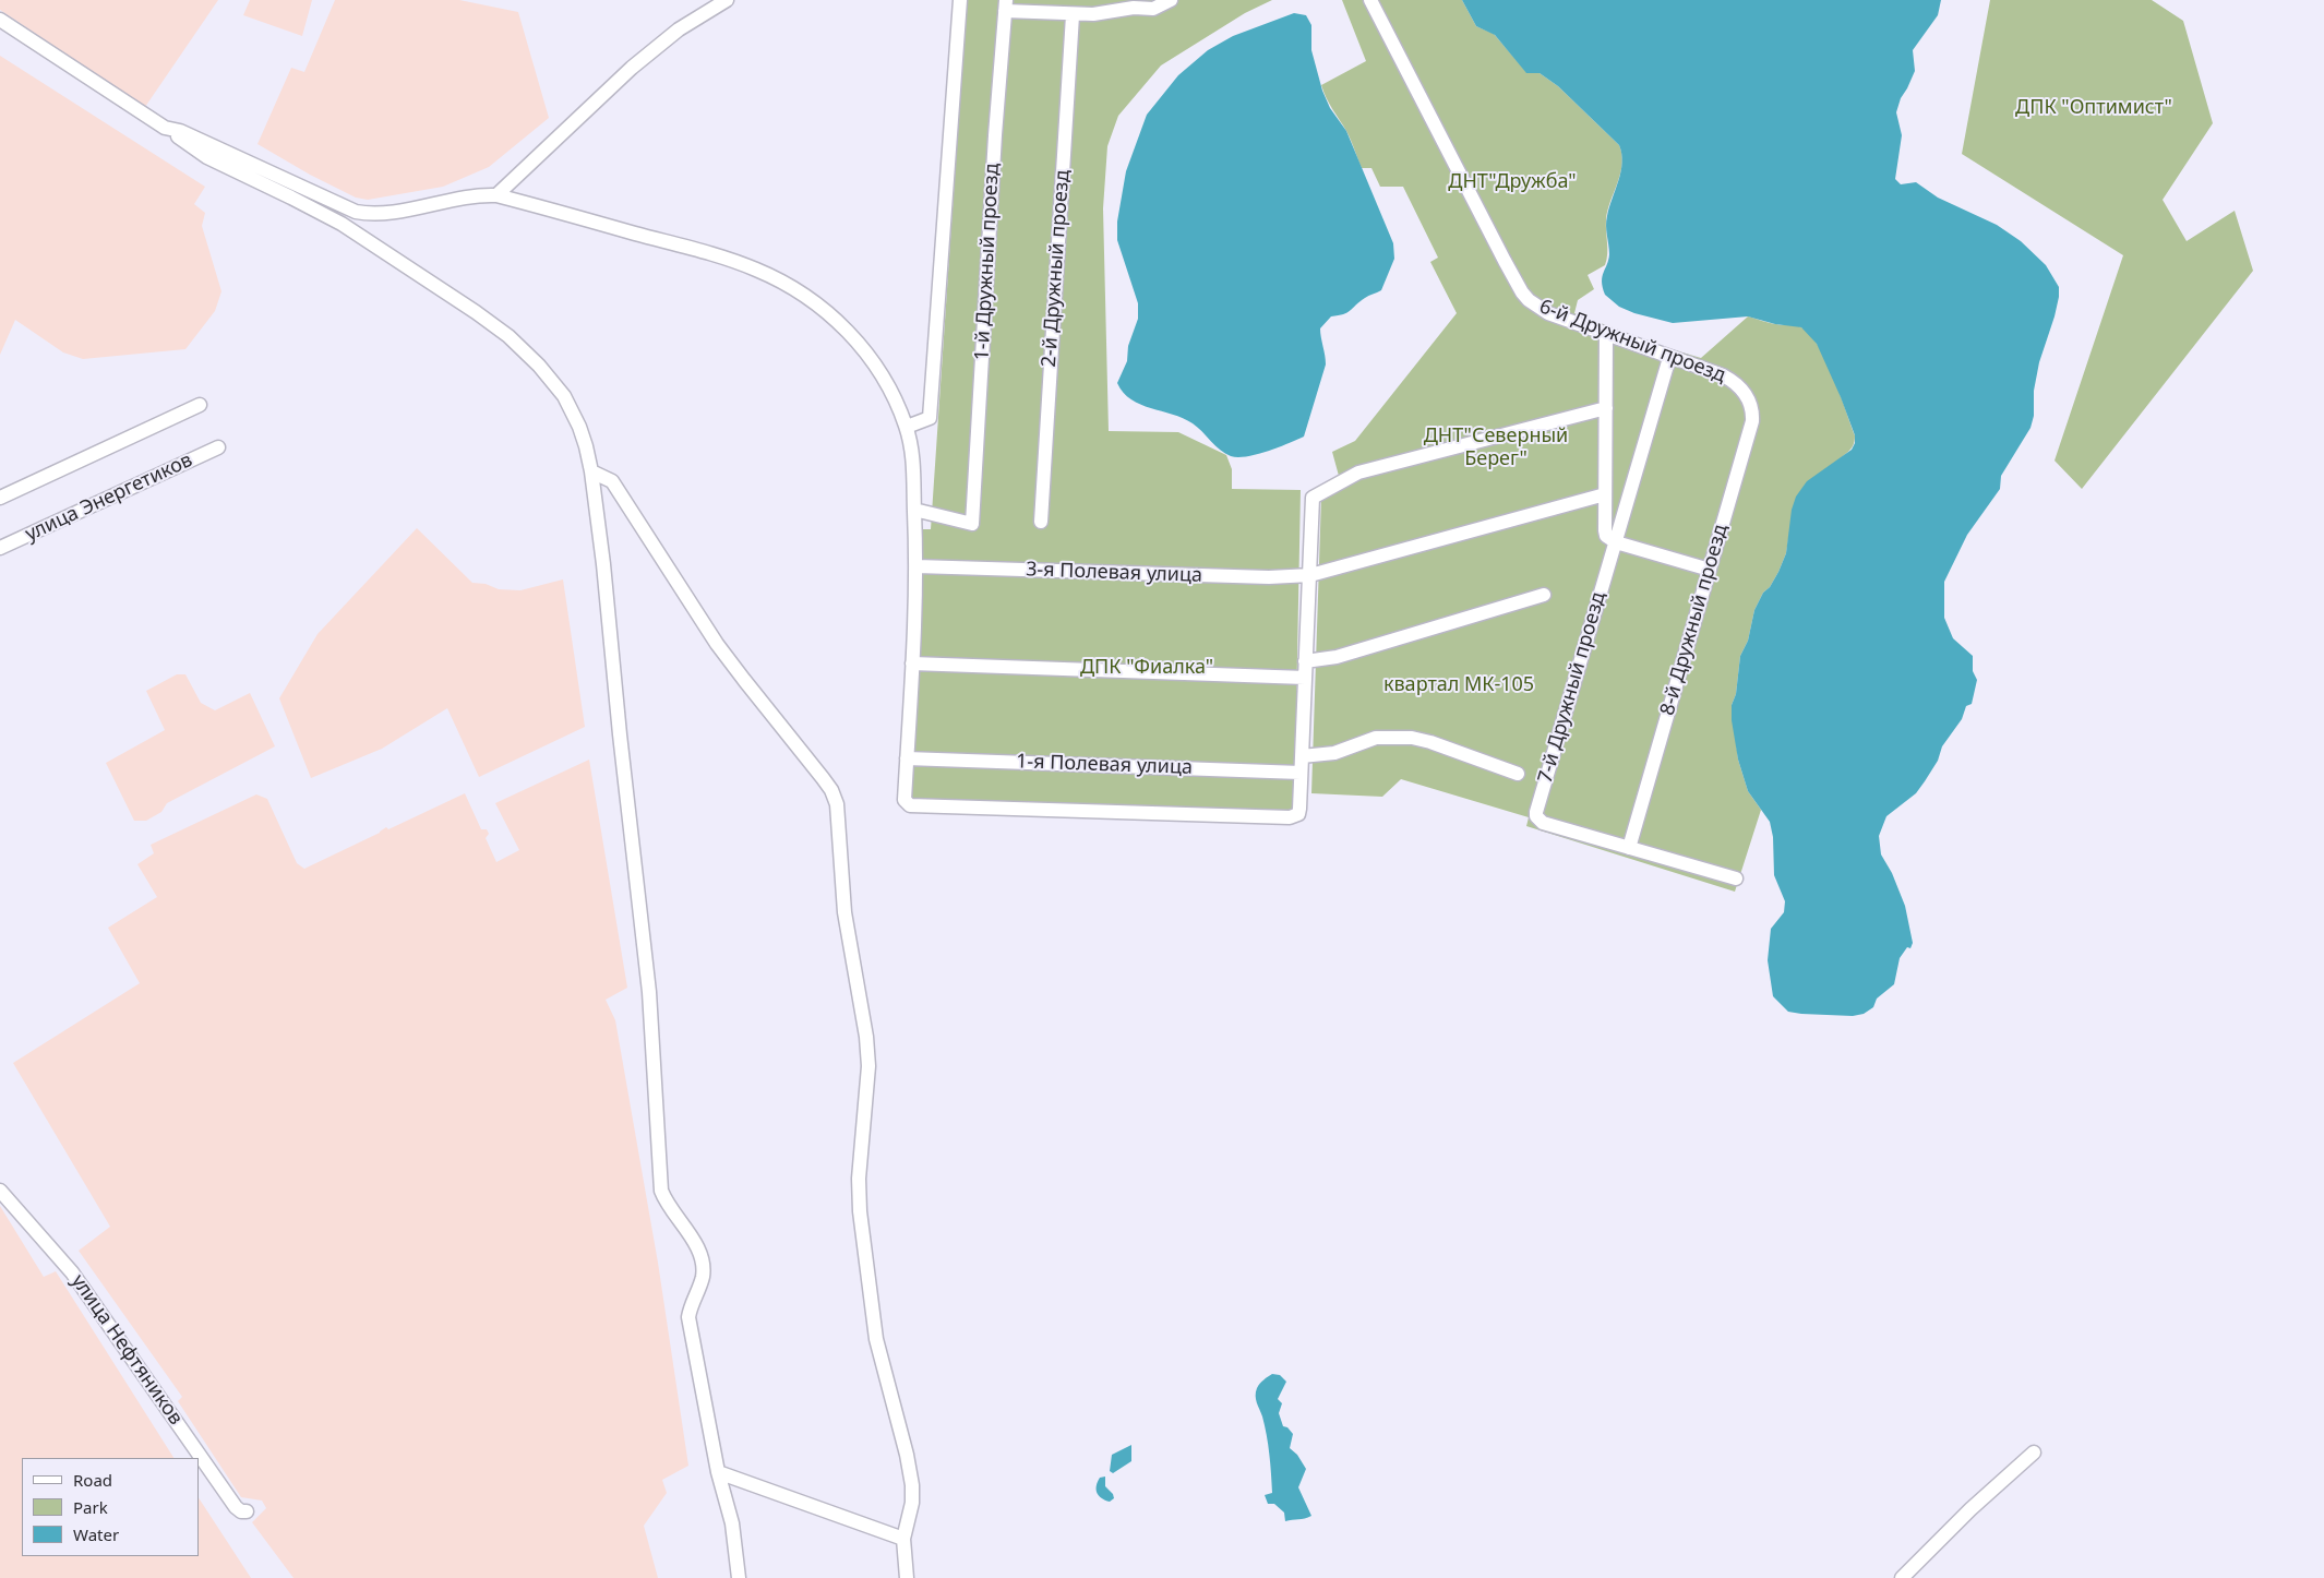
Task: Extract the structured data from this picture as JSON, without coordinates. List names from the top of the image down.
{
  "streets": {
    "street": [
      "1-й Дружный проезд",
      "2-й Дружный проезд",
      "6-й Дружный проезд",
      "улица Энергетиков",
      "3-я Полевая улица",
      "8-й Дружный проезд",
      "7-й Дружный проезд",
      "1-я Полевая улица",
      "улица Нефтяников"
    ]
  },
  "crossings": [
    ["6-й Дружный проезд", "8-й Дружный проезд"],
    ["6-й Дружный проезд", "7-й Дружный проезд"],
    ["8-й Дружный проезд", "7-й Дружный проезд"]
  ],
  "parks": [
    "ДПК \"Оптимист\"",
    "ДНТ\"Дружба\"",
    "ДНТ\"Северный Берег\"",
    "ДПК \"Фиалка\"",
    "квартал МК-105"
  ],
  "legend": ["Road", "Park", "Water"]
}
